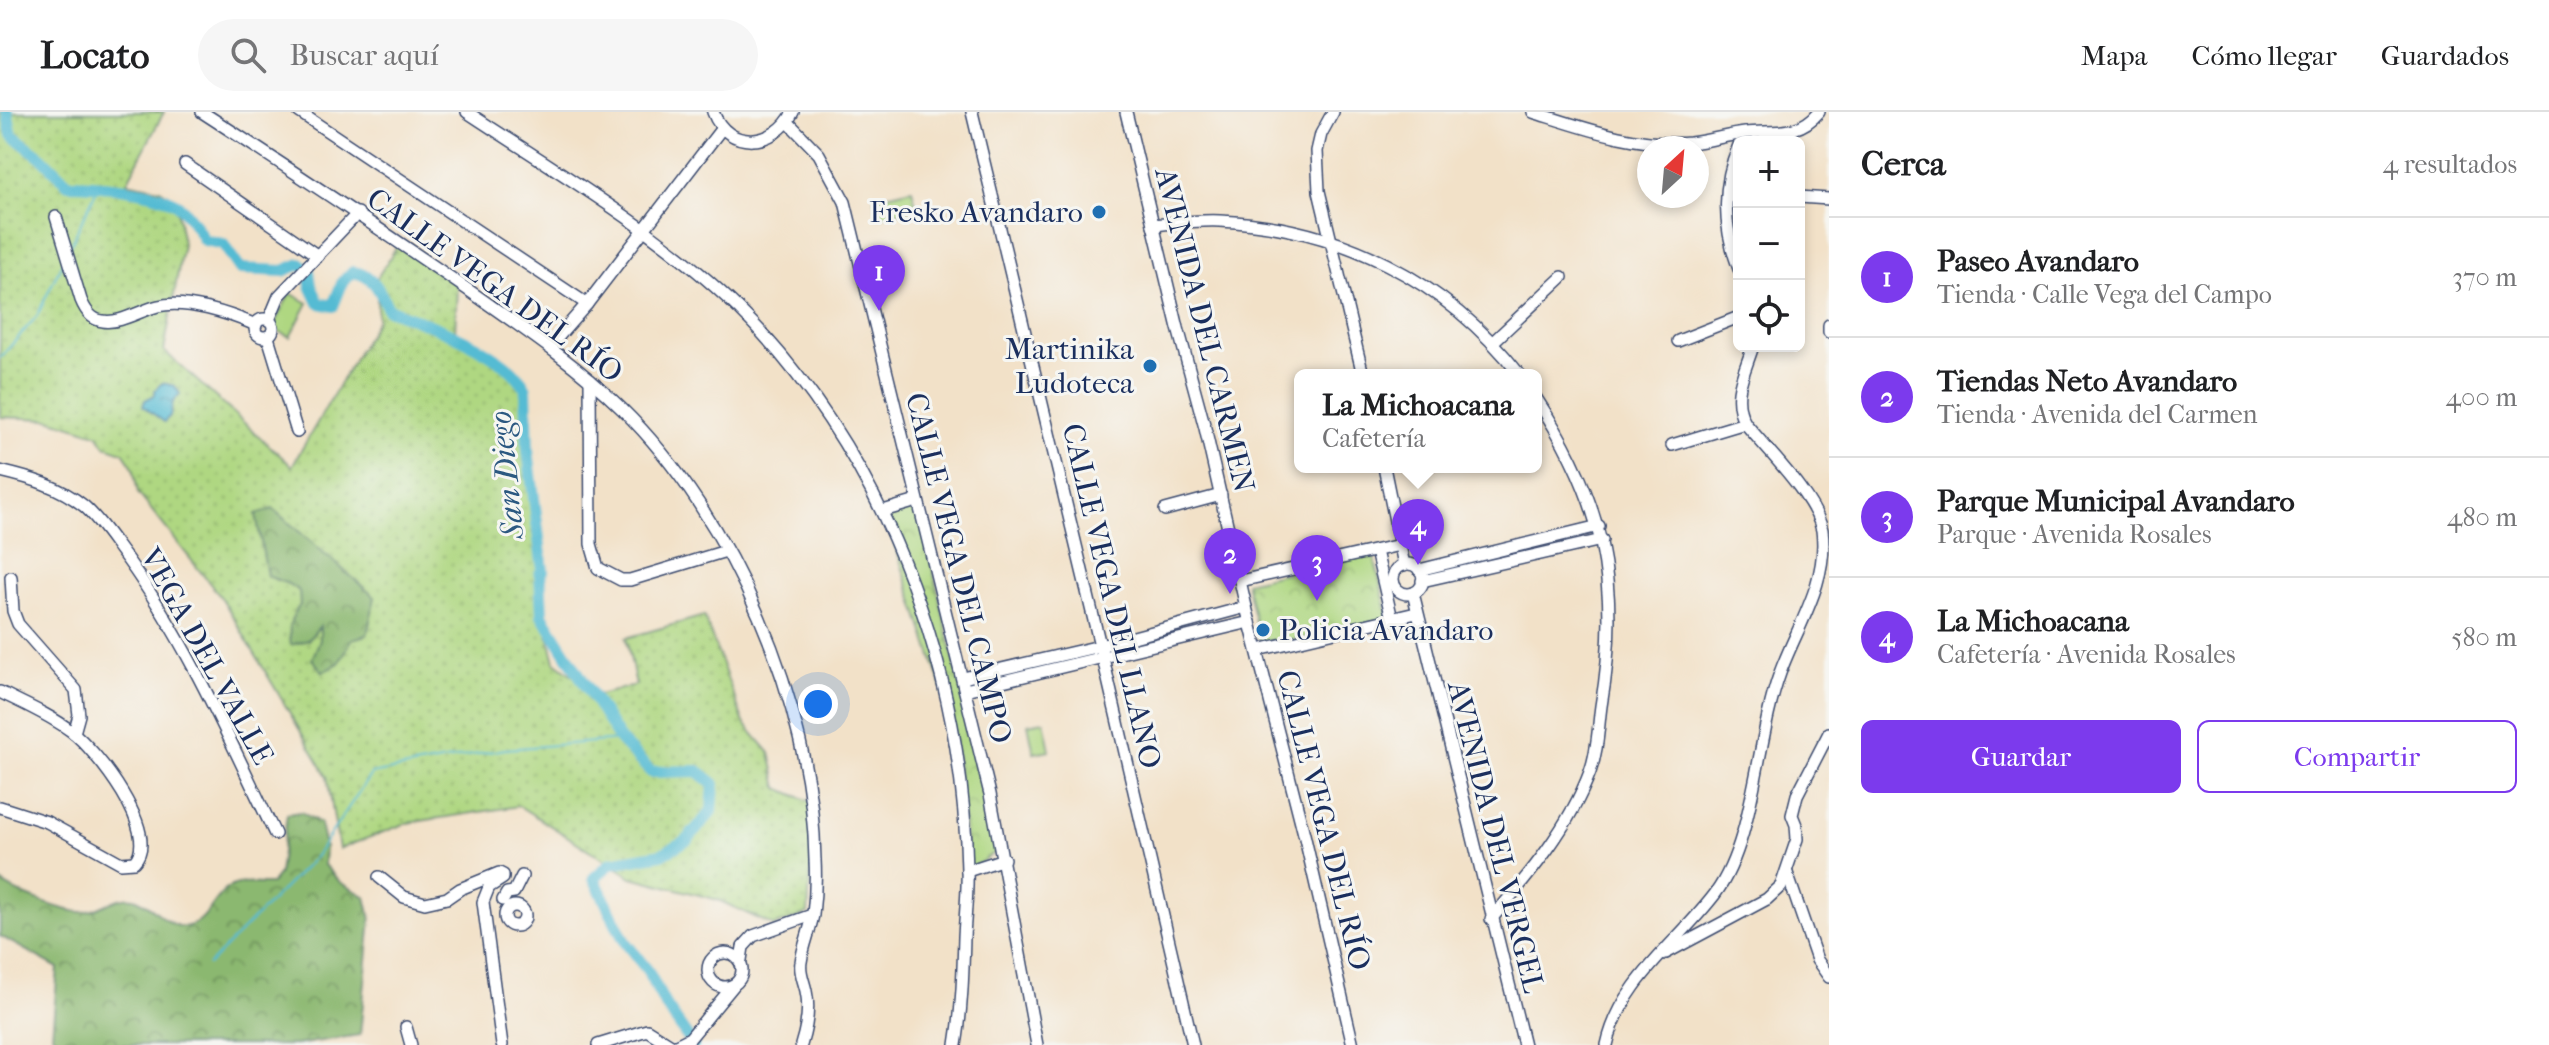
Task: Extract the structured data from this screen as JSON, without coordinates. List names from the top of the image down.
{
  "streets": {
    "street": [
      "CALLE VEGA DEL RÍO",
      "AVENIDA DEL CARMEN",
      "CALLE VEGA DEL CAMPO",
      "CALLE VEGA DEL LLANO",
      "VEGA DEL VALLE",
      "AVENIDA DEL VERGEL"
    ]
  },
  "crossings": [
    ["CALLE VEGA DEL RÍO", "AVENIDA DEL CARMEN"]
  ],
  "water": ["San Diego"],
  "places": ["Fresko Avandaro", "Martinika Ludoteca", "Policia Avandaro"],
  "north": "top right",
  "page": {
    "header": "Locato",
    "search": "Buscar aquí",
    "nav": ["Mapa", "Cómo llegar", "Guardados"],
    "heading": ["Cerca", "4 resultados"],
    "map_buttons": ["+", "−"],
    "list": [
      {
        "mark": "1",
        "name": "Paseo Avandaro",
        "note": "Tienda · Calle Vega del Campo",
        "value": "370 m"
      },
      {
        "mark": "2",
        "name": "Tiendas Neto Avandaro",
        "note": "Tienda · Avenida del Carmen",
        "value": "400 m"
      },
      {
        "mark": "3",
        "name": "Parque Municipal Avandaro",
        "note": "Parque · Avenida Rosales",
        "value": "480 m"
      },
      {
        "mark": "4",
        "name": "La Michoacana",
        "note": "Cafetería · Avenida Rosales",
        "value": "580 m"
      }
    ],
    "pins": [
      "1",
      "4",
      "2",
      "3"
    ],
    "popup": ["La Michoacana", "Cafetería"],
    "buttons": ["Guardar", "Compartir"]
  }
}
